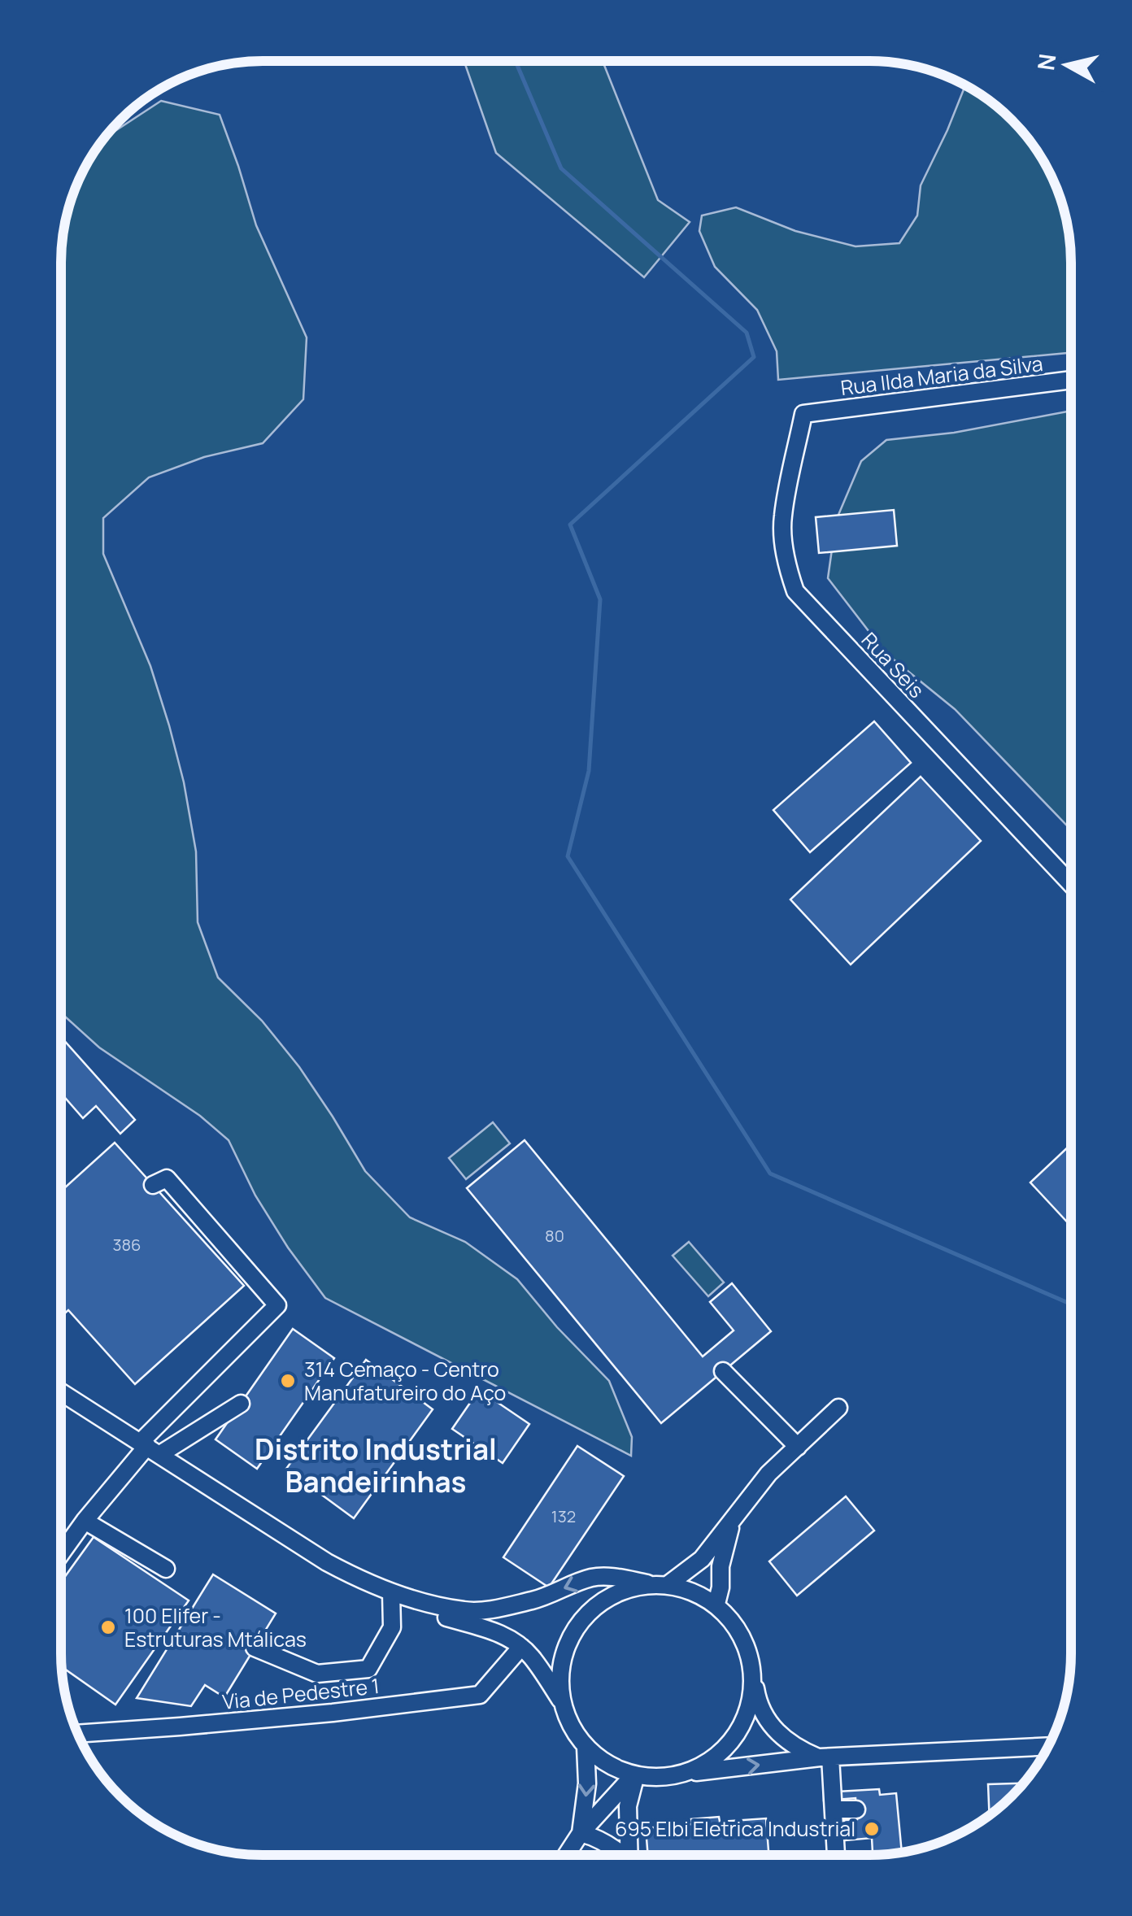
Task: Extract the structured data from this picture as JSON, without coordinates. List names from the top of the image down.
{
  "streets": {
    "street": ["Rua Ilda Maria da Silva", "Rua Seis", "Via de Pedestre 1"]
  },
  "crossings": [
    ["Rua Ilda Maria da Silva", "Rua Seis"]
  ],
  "districts": ["Distrito Industrial Bandeirinhas"],
  "places": ["314 Cemaço - Centro Manufatureiro do Aço", "100 Elifer - Estruturas Mtálicas", "695 Elbi Eletrica Industrial"],
  "house_numbers": ["80", "386", "132"],
  "north": "left"
}
